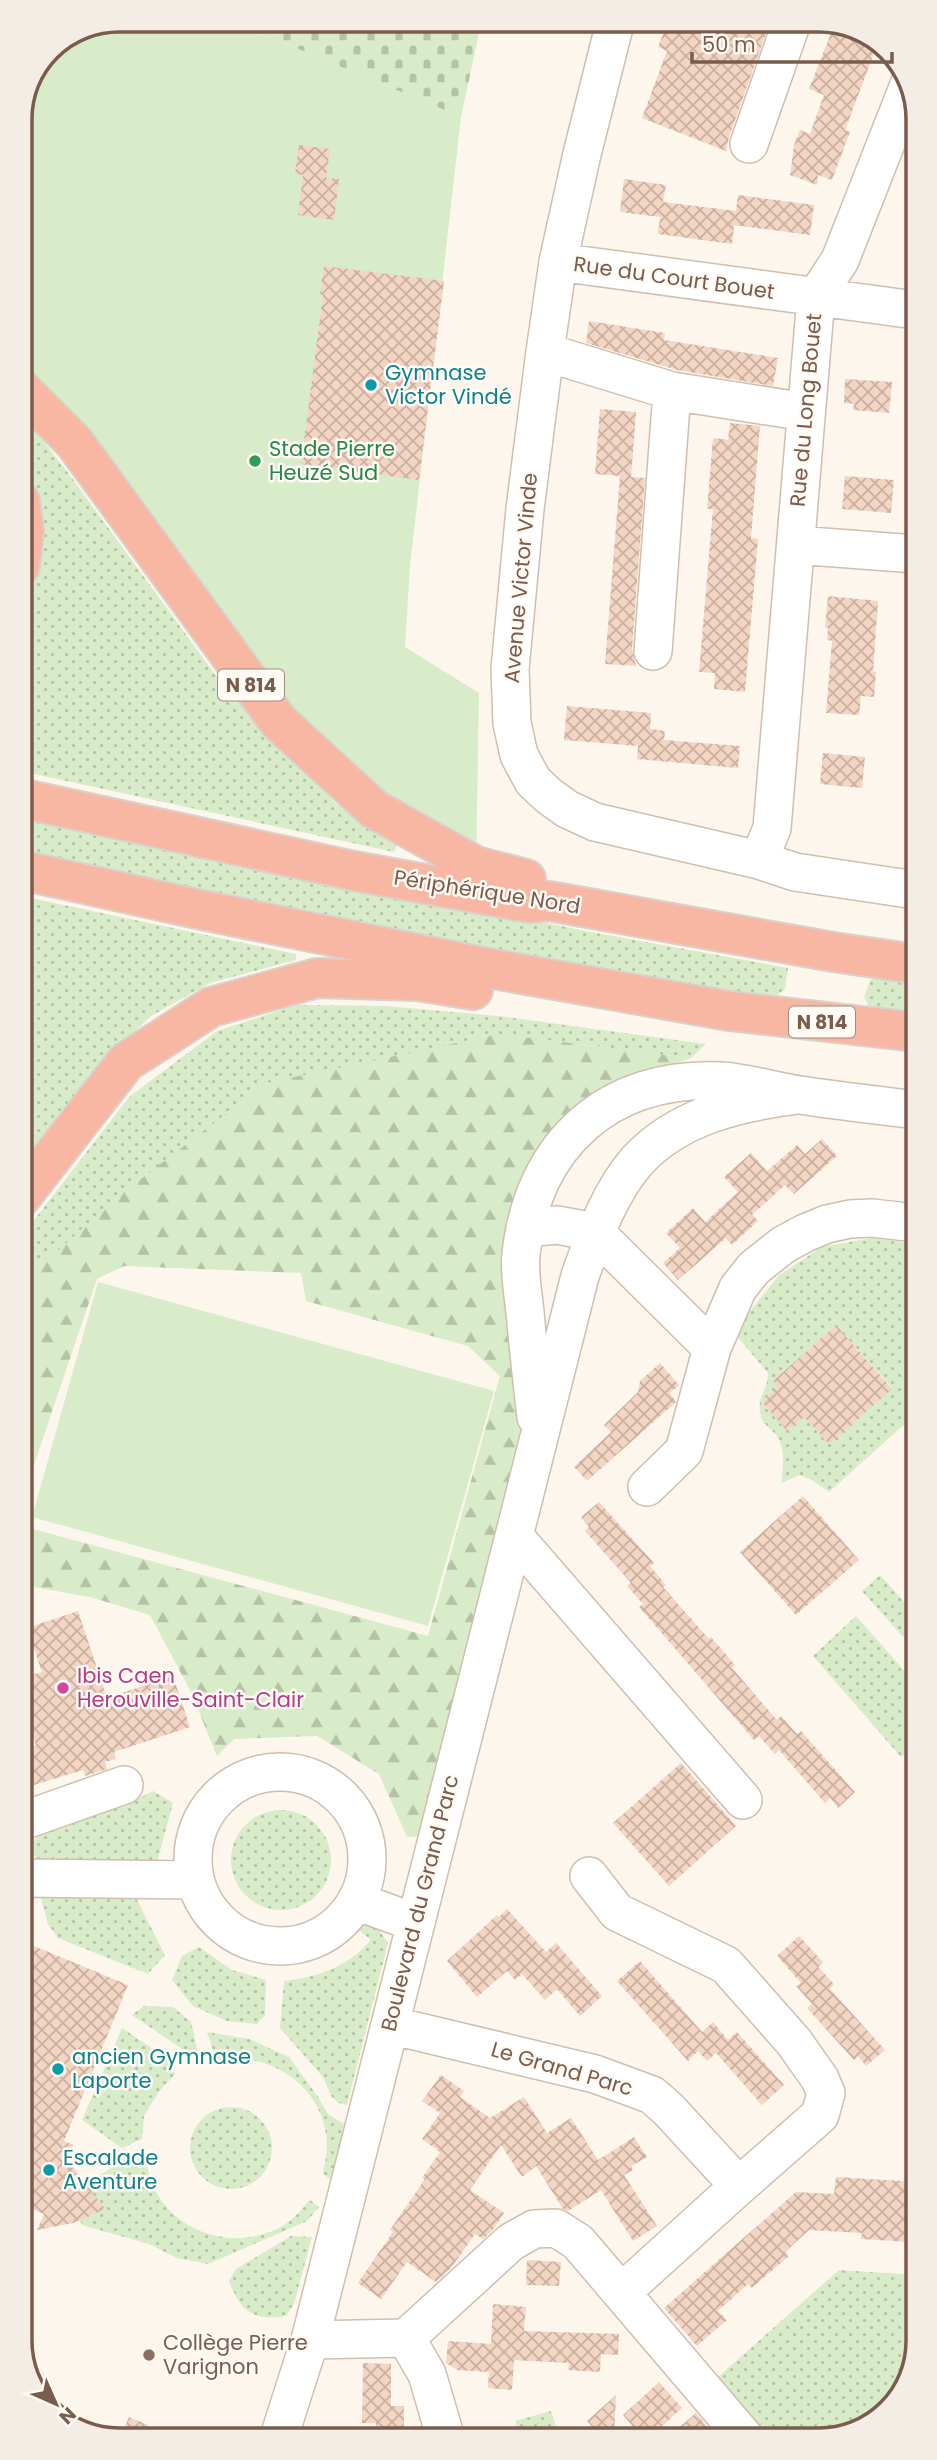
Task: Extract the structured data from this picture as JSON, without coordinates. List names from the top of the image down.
{
  "streets": {
    "highway": ["N 814", "Périphérique Nord"],
    "street": [
      "Rue du Court Bouet",
      "Rue du Long Bouet",
      "Avenue Victor Vinde",
      "Boulevard du Grand Parc",
      "Le Grand Parc"
    ]
  },
  "crossings": [
    ["Rue du Court Bouet", "Rue du Long Bouet"],
    ["Rue du Court Bouet", "Avenue Victor Vinde"],
    ["Rue du Long Bouet", "Avenue Victor Vinde"],
    ["N 814", "Périphérique Nord"],
    ["Boulevard du Grand Parc", "Le Grand Parc"]
  ],
  "places": [
    "Gymnase Victor Vindé",
    "Stade Pierre Heuzé Sud",
    "Ibis Caen Herouville-Saint-Clair",
    "ancien Gymnase Laporte",
    "Escalade Aventure",
    "Collège Pierre Varignon"
  ],
  "scale_bar": "50 m",
  "north": "bottom right"
}
